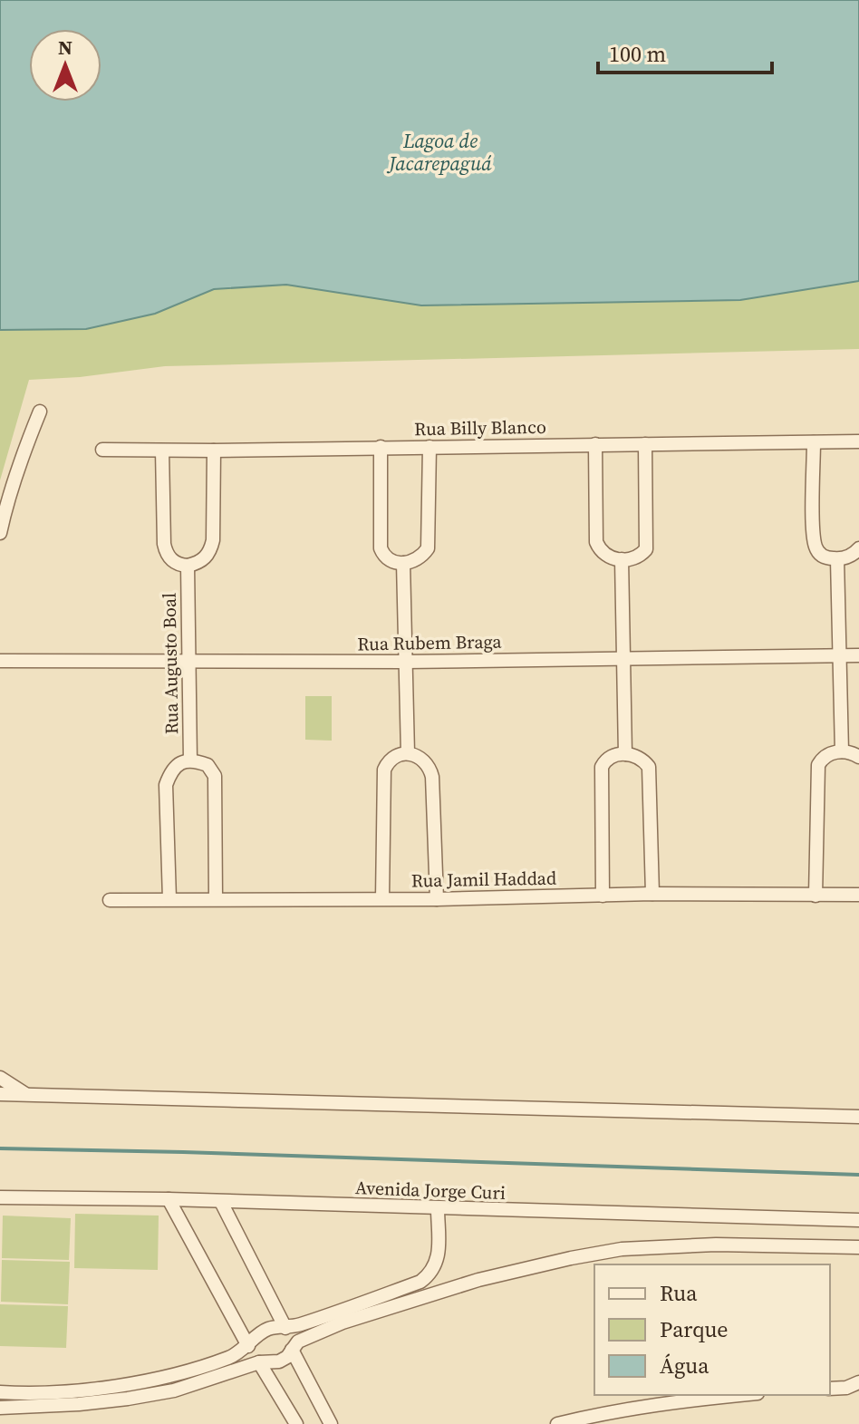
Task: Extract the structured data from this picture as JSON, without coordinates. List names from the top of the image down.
{
  "streets": {
    "street": [
      "Rua Billy Blanco",
      "Rua Rubem Braga",
      "Rua Augusto Boal",
      "Rua Jamil Haddad",
      "Avenida Jorge Curi"
    ]
  },
  "crossings": [
    ["Rua Rubem Braga", "Rua Augusto Boal"]
  ],
  "water": ["Lagoa de Jacarepaguá"],
  "legend": ["Rua", "Parque", "Água"],
  "scale_bar": "100 m",
  "north": "top"
}
